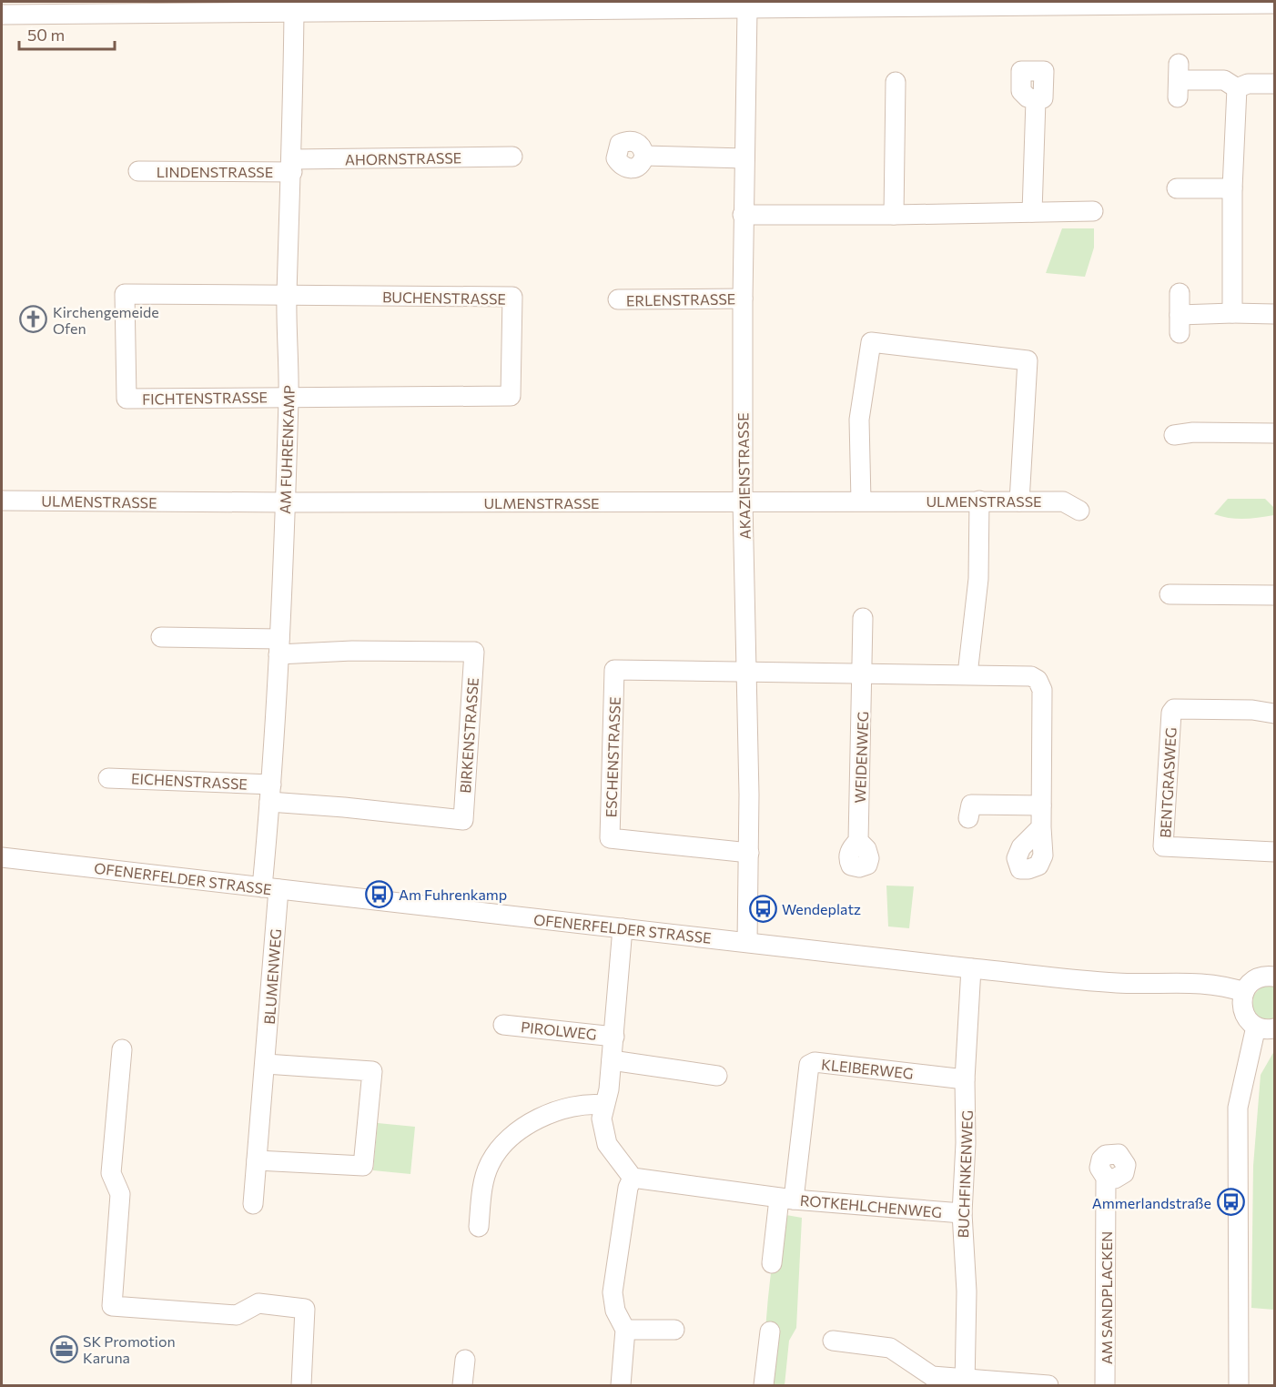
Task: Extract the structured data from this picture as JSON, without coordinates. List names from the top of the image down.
{
  "streets": {
    "street": [
      "AHORNSTRASSE",
      "LINDENSTRASSE",
      "BUCHENSTRASSE",
      "ERLENSTRASSE",
      "FICHTENSTRASSE",
      "AM FUHRENKAMP",
      "AKAZIENSTRASSE",
      "ULMENSTRASSE",
      "BIRKENSTRASSE",
      "ESCHENSTRASSE",
      "WEIDENWEG",
      "EICHENSTRASSE",
      "BENTGRASWEG",
      "OFENERFELDER STRASSE",
      "BLUMENWEG",
      "PIROLWEG",
      "KLEIBERWEG",
      "BUCHFINKENWEG",
      "ROTKEHLCHENWEG",
      "AM SANDPLACKEN"
    ]
  },
  "crossings": [
    ["AHORNSTRASSE", "LINDENSTRASSE"],
    ["AHORNSTRASSE", "AM FUHRENKAMP"],
    ["LINDENSTRASSE", "AM FUHRENKAMP"],
    ["BUCHENSTRASSE", "FICHTENSTRASSE"],
    ["BUCHENSTRASSE", "AM FUHRENKAMP"],
    ["ERLENSTRASSE", "AKAZIENSTRASSE"],
    ["FICHTENSTRASSE", "AM FUHRENKAMP"],
    ["AM FUHRENKAMP", "ULMENSTRASSE"],
    ["AM FUHRENKAMP", "BIRKENSTRASSE"],
    ["AM FUHRENKAMP", "EICHENSTRASSE"],
    ["AM FUHRENKAMP", "OFENERFELDER STRASSE"],
    ["AM FUHRENKAMP", "BLUMENWEG"],
    ["AKAZIENSTRASSE", "ULMENSTRASSE"],
    ["AKAZIENSTRASSE", "ESCHENSTRASSE"],
    ["AKAZIENSTRASSE", "OFENERFELDER STRASSE"],
    ["BIRKENSTRASSE", "EICHENSTRASSE"],
    ["OFENERFELDER STRASSE", "BLUMENWEG"],
    ["OFENERFELDER STRASSE", "BUCHFINKENWEG"],
    ["KLEIBERWEG", "BUCHFINKENWEG"],
    ["KLEIBERWEG", "ROTKEHLCHENWEG"],
    ["BUCHFINKENWEG", "ROTKEHLCHENWEG"]
  ],
  "places": {
    "church": ["Kirchengemeide Ofen"],
    "bus stop": ["Am Fuhrenkamp", "Wendeplatz", "Ammerlandstraße"],
    "office": ["SK Promotion Karuna"]
  },
  "scale_bar": "50 m"
}
